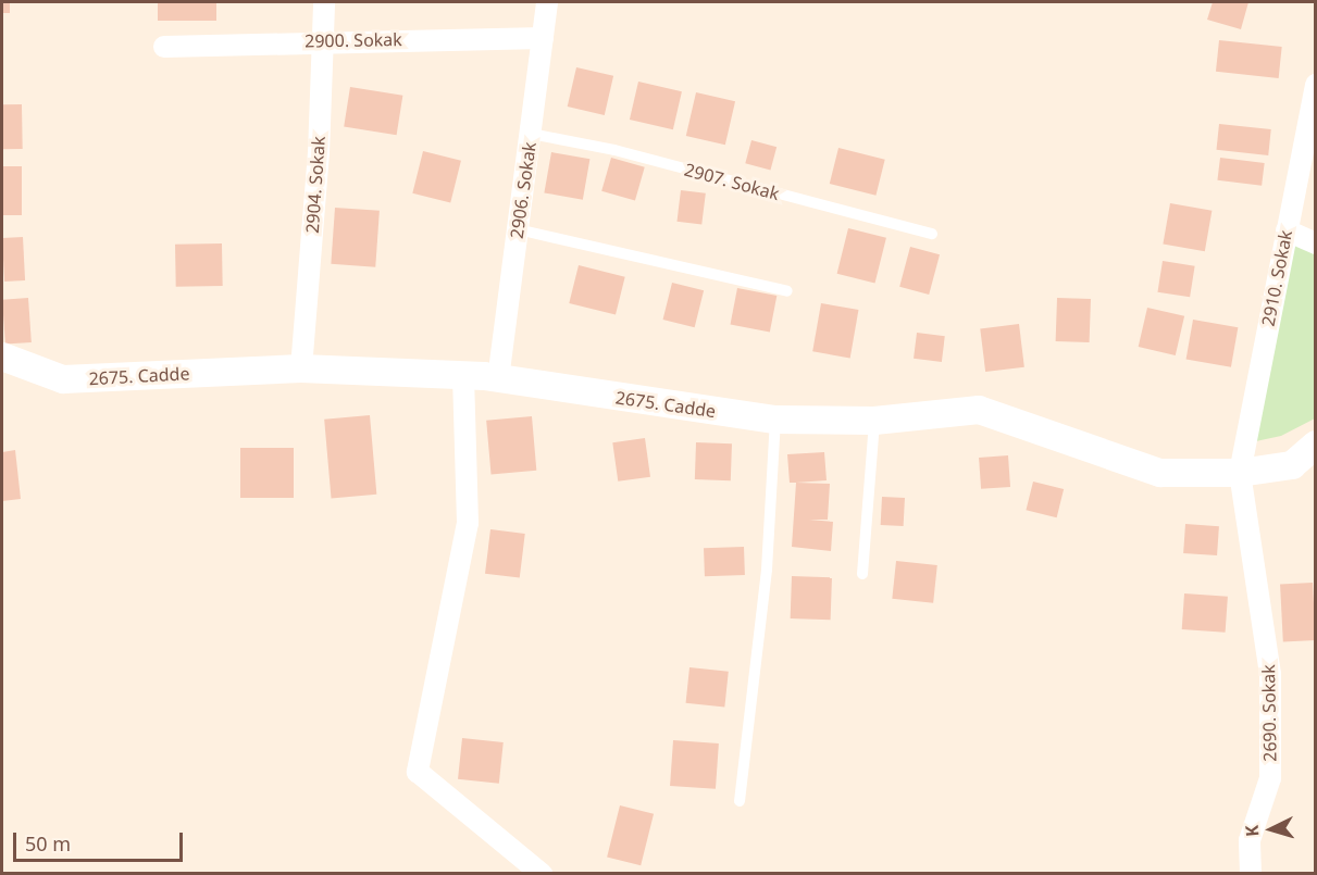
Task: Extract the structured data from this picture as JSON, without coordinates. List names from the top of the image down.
{
  "streets": {
    "street": [
      "2900. Sokak",
      "2904. Sokak",
      "2906. Sokak",
      "2910. Sokak",
      "2675. Cadde",
      "2690. Sokak"
    ],
    "lane": ["2907. Sokak"]
  },
  "crossings": [
    ["2900. Sokak", "2904. Sokak"],
    ["2900. Sokak", "2906. Sokak"],
    ["2907. Sokak", "2906. Sokak"],
    ["2904. Sokak", "2675. Cadde"],
    ["2906. Sokak", "2675. Cadde"],
    ["2910. Sokak", "2675. Cadde"],
    ["2910. Sokak", "2690. Sokak"],
    ["2675. Cadde", "2690. Sokak"]
  ],
  "scale_bar": "50 m",
  "north": "left"
}
